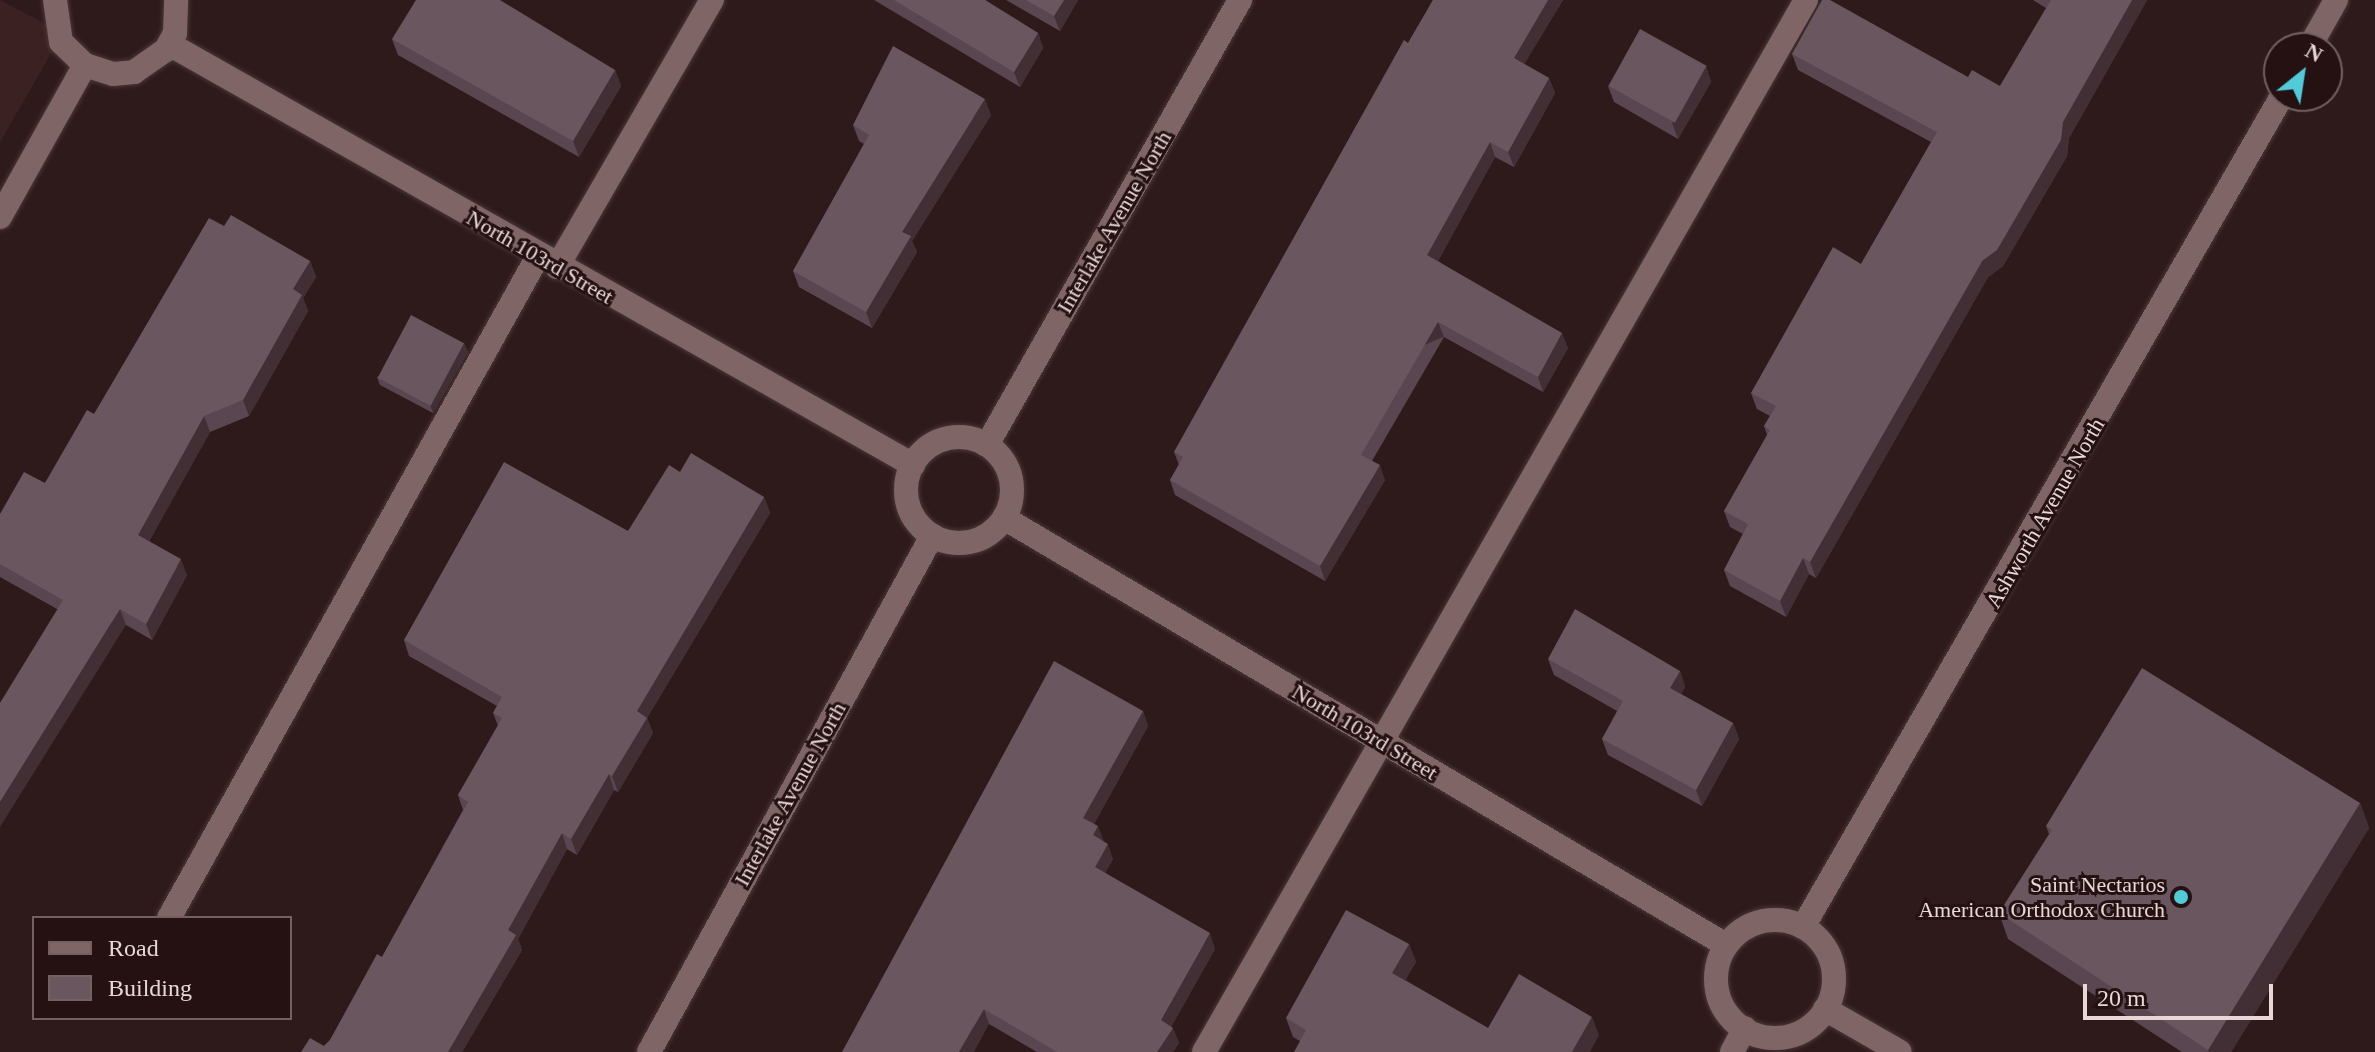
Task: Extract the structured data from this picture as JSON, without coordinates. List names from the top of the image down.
{
  "streets": {
    "street": ["Interlake Avenue North", "North 103rd Street", "Ashworth Avenue North"]
  },
  "crossings": [
    ["Interlake Avenue North", "North 103rd Street"],
    ["North 103rd Street", "Ashworth Avenue North"]
  ],
  "places": ["Saint Nectarios American Orthodox Church"],
  "legend": ["Road", "Building"],
  "scale_bar": "20 m",
  "north": "top right"
}
